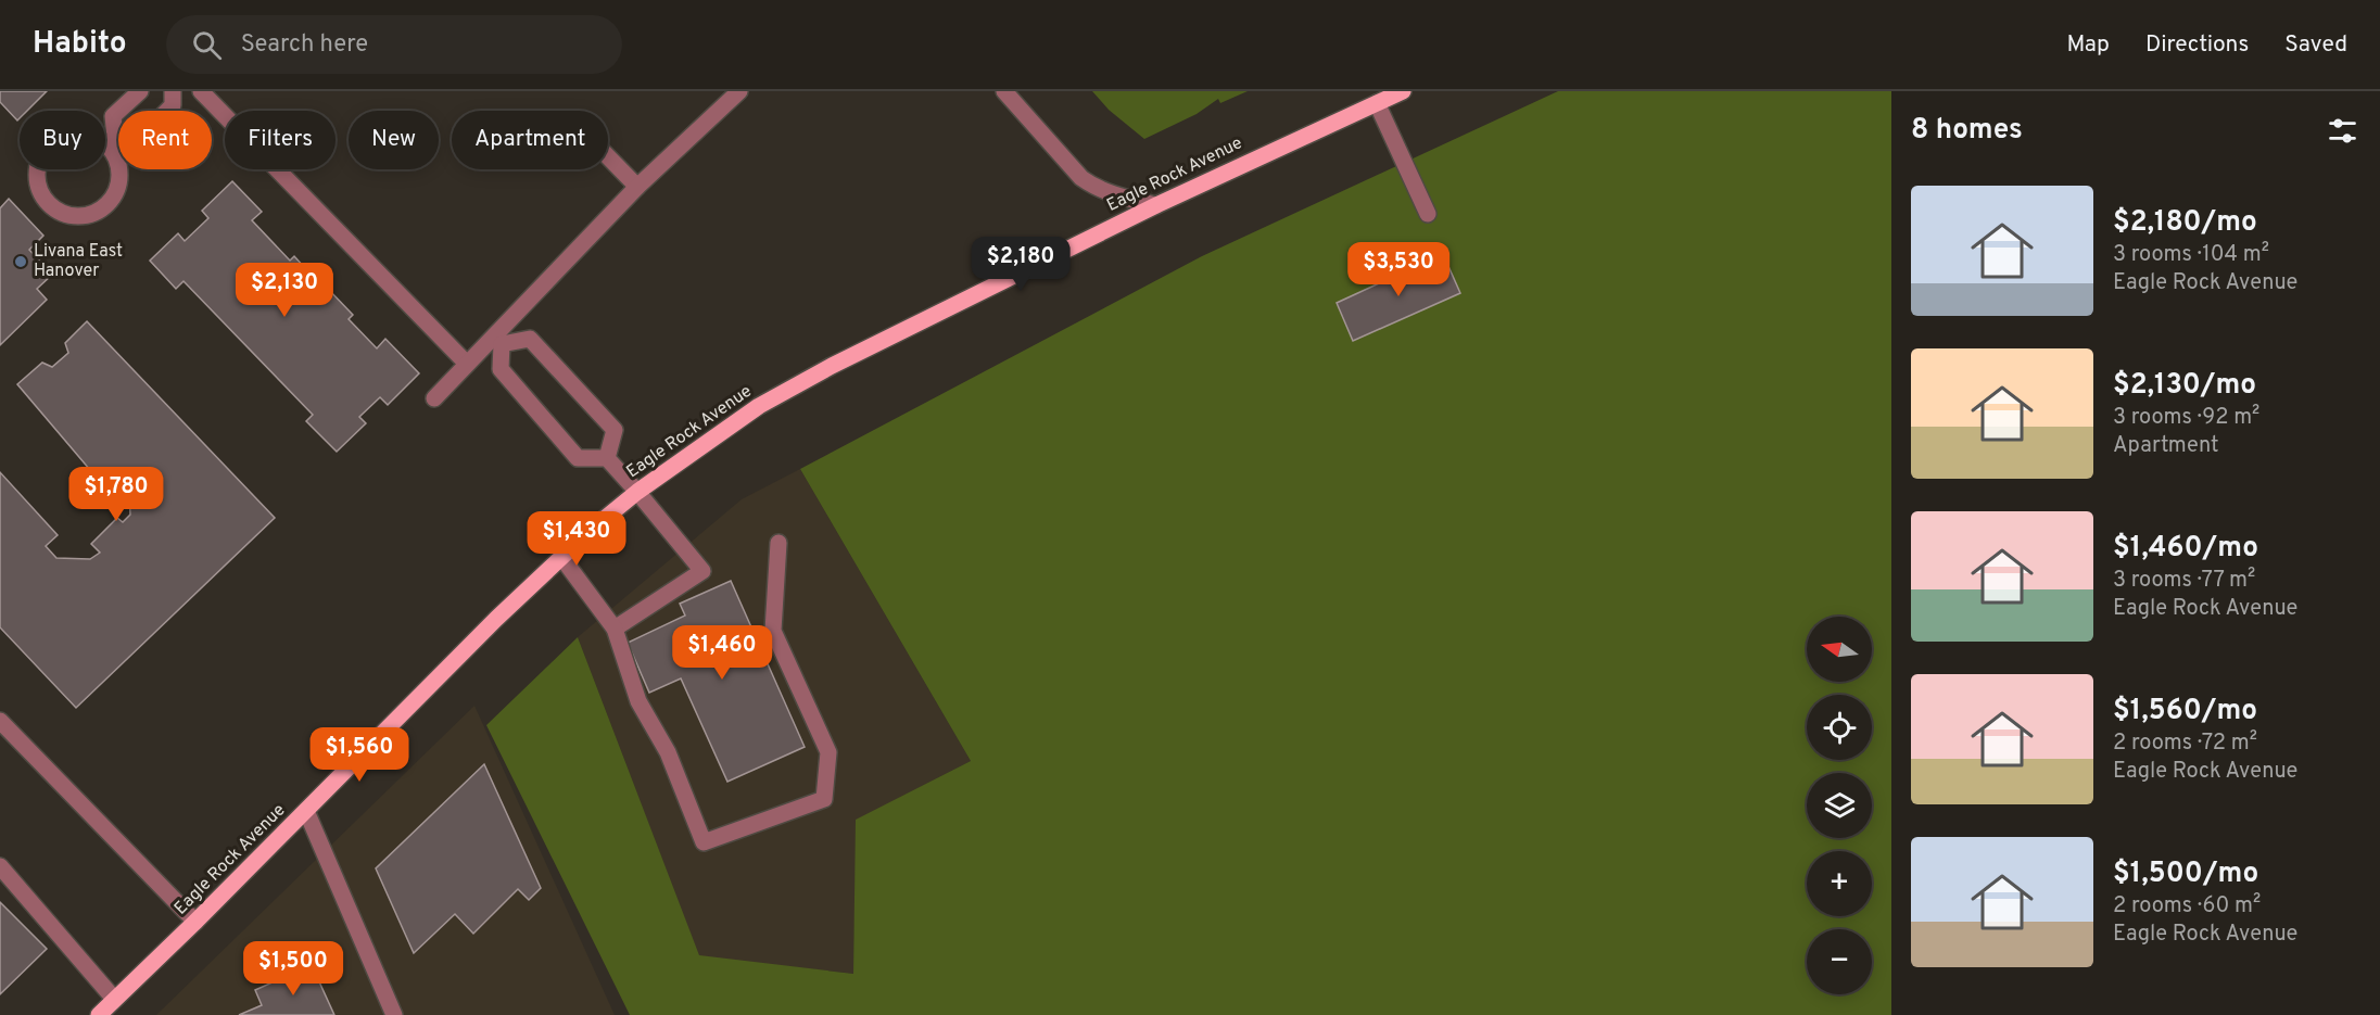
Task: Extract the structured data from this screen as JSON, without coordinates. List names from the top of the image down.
{
  "streets": {
    "main road": ["Eagle Rock Avenue"]
  },
  "places": ["Livana East Hanover"],
  "north": "left",
  "page": {
    "header": "Habito",
    "search": "Search here",
    "nav": ["Map", "Directions", "Saved"],
    "heading": "8 homes",
    "chip": [
      "Buy",
      "Rent",
      "Filters",
      "New",
      "Apartment"
    ],
    "list": [
      {
        "name": "$2,180/mo",
        "note": "3 rooms · 104 m² · Eagle Rock Avenue"
      },
      {
        "name": "$2,130/mo",
        "note": "3 rooms · 92 m² · Apartment"
      },
      {
        "name": "$1,460/mo",
        "note": "3 rooms · 77 m² · Eagle Rock Avenue"
      },
      {
        "name": "$1,560/mo",
        "note": "2 rooms · 72 m² · Eagle Rock Avenue"
      },
      {
        "name": "$1,500/mo",
        "note": "2 rooms · 60 m² · Eagle Rock Avenue"
      }
    ],
    "price": [
      "$2,180",
      "$3,530",
      "$2,130",
      "$1,780",
      "$1,430",
      "$1,460",
      "$1,560",
      "$1,500"
    ],
    "map_buttons": ["+", "−"]
  }
}
